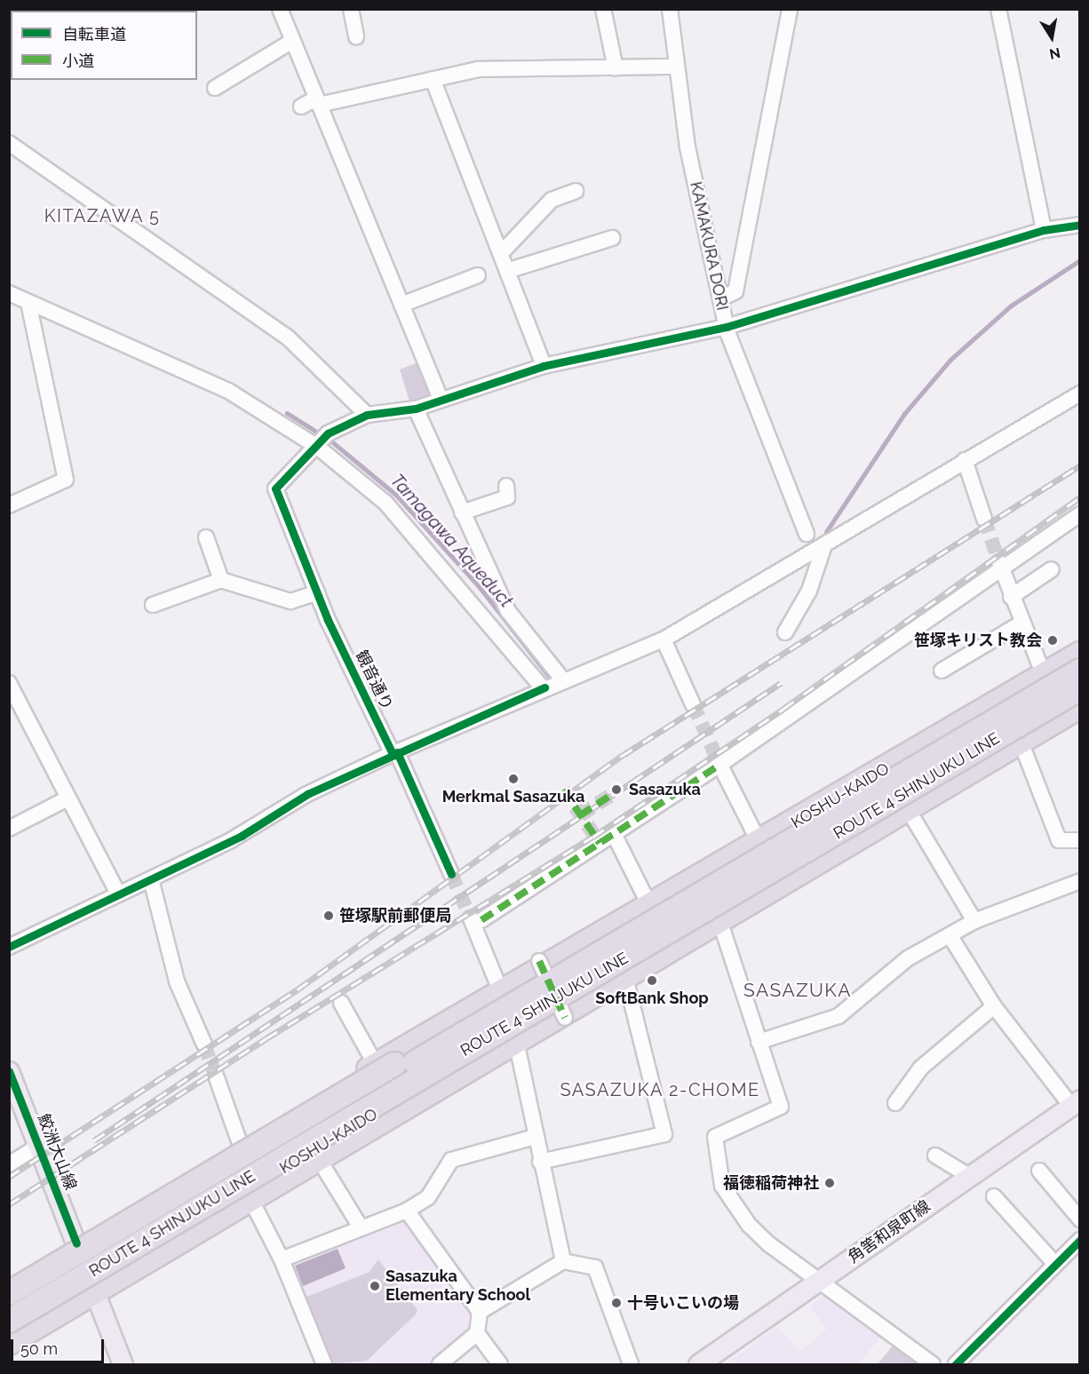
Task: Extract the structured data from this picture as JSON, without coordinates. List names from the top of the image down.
{
  "streets": {
    "highway": ["ROUTE 4 SHINJUKU LINE", "KOSHU-KAIDO"],
    "main road": ["鮫洲大山線", "角筈和泉町線"],
    "street": ["KAMAKURA DORI", "観音通り"]
  },
  "districts": ["KITAZAWA 5", "SASAZUKA", "SASAZUKA 2-CHOME"],
  "water": ["Tamagawa Aqueduct"],
  "places": [
    "笹塚キリスト教会",
    "Merkmal Sasazuka",
    "Sasazuka",
    "笹塚駅前郵便局",
    "SoftBank Shop",
    "福徳稲荷神社",
    "Sasazuka Elementary School",
    "十号いこいの場"
  ],
  "legend": ["自転車道", "小道"],
  "scale_bar": "50 m",
  "north": "bottom"
}
